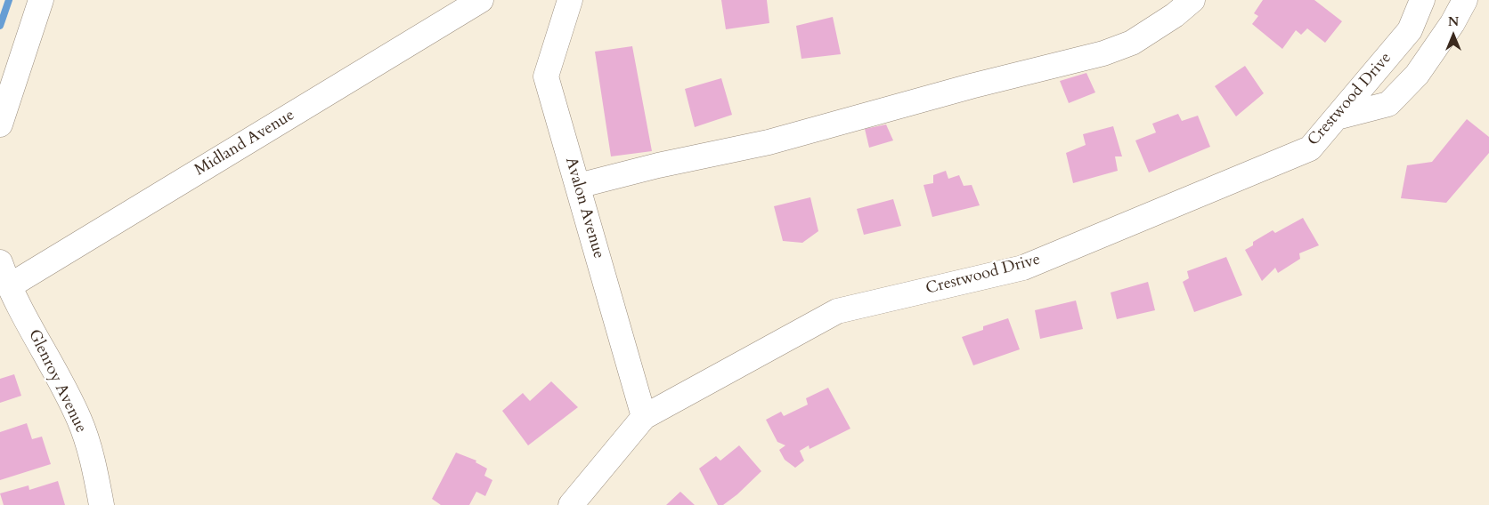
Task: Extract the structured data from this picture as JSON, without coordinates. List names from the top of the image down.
{
  "streets": {
    "street": [
      "Crestwood Drive",
      "Midland Avenue",
      "Avalon Avenue",
      "Glenroy Avenue"
    ]
  },
  "crossings": [
    ["Crestwood Drive", "Avalon Avenue"],
    ["Midland Avenue", "Glenroy Avenue"]
  ],
  "north": "top"
}
